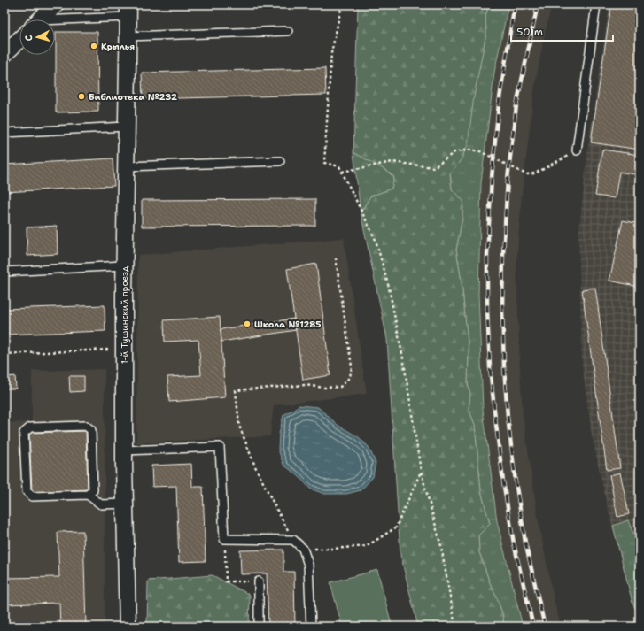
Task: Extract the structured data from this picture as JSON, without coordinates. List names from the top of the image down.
{
  "streets": {
    "street": ["1-й Тушинский проезд"]
  },
  "places": ["Крылья", "Библиотека №232", "Школа №1285"],
  "scale_bar": "50 m",
  "north": "left"
}
